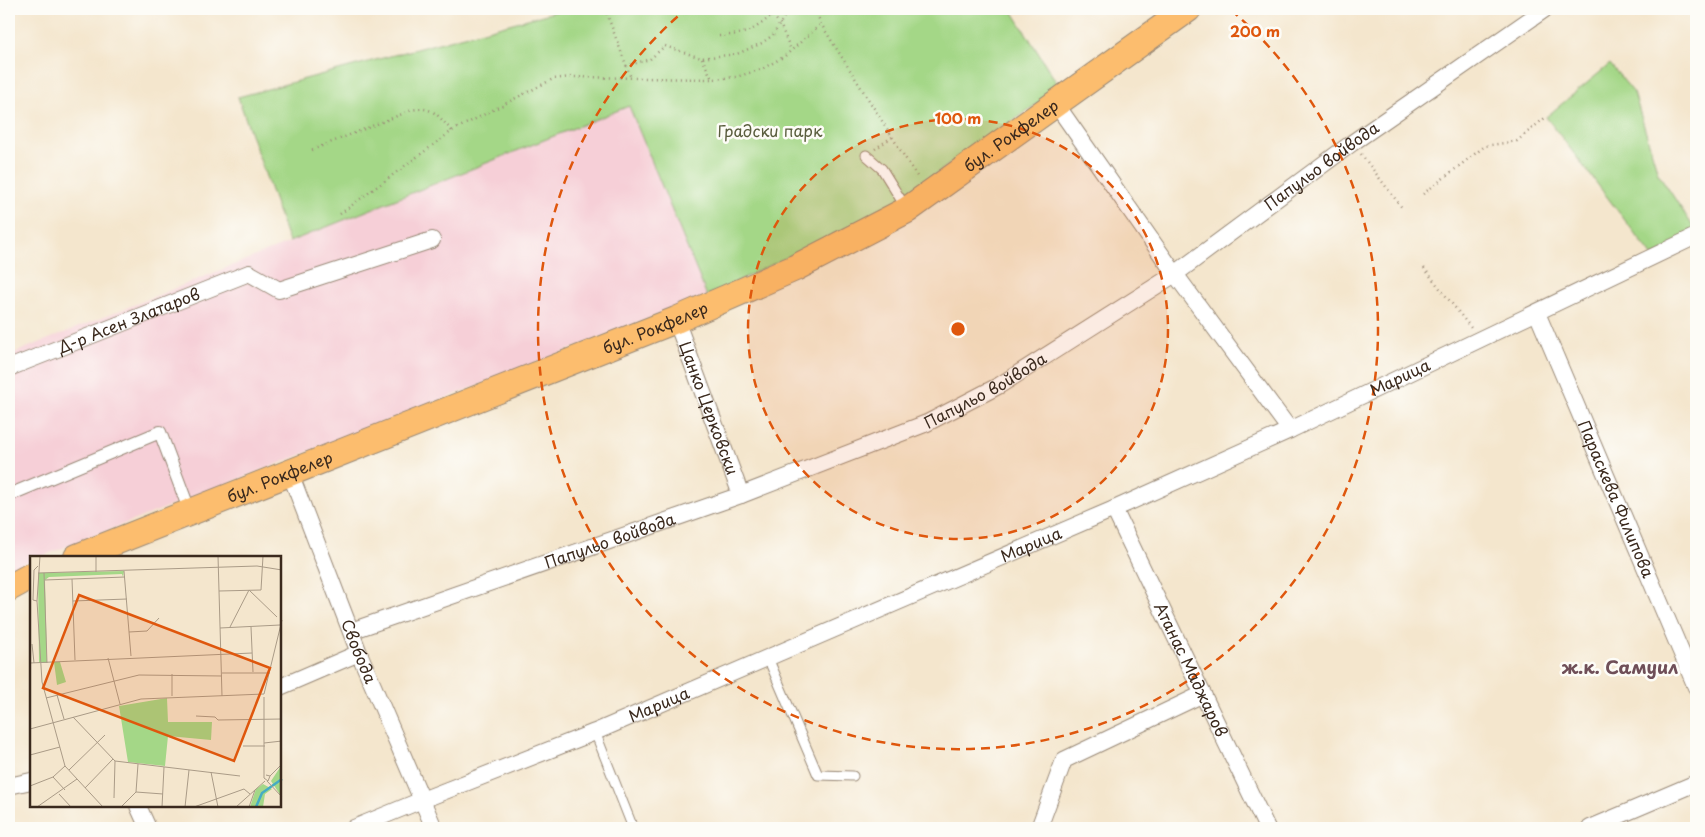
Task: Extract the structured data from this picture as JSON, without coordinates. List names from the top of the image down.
{
  "streets": {
    "main road": ["бул. Рокфелер"],
    "street": [
      "Папульо войвода",
      "Д-р Асен Златаров",
      "Марица",
      "Цанко Церковски",
      "Параскева Филипова",
      "Свобода",
      "Атанас Маджаров"
    ]
  },
  "crossings": [
    ["бул. Рокфелер", "Цанко Церковски"],
    ["бул. Рокфелер", "Свобода"],
    ["Папульо войвода", "Цанко Церковски"],
    ["Папульо войвода", "Свобода"],
    ["Марица", "Параскева Филипова"],
    ["Марица", "Свобода"],
    ["Марица", "Атанас Маджаров"]
  ],
  "districts": ["ж.к. Самуил"],
  "parks": ["Градски парк"],
  "rings": ["200 m", "100 m"]
}
